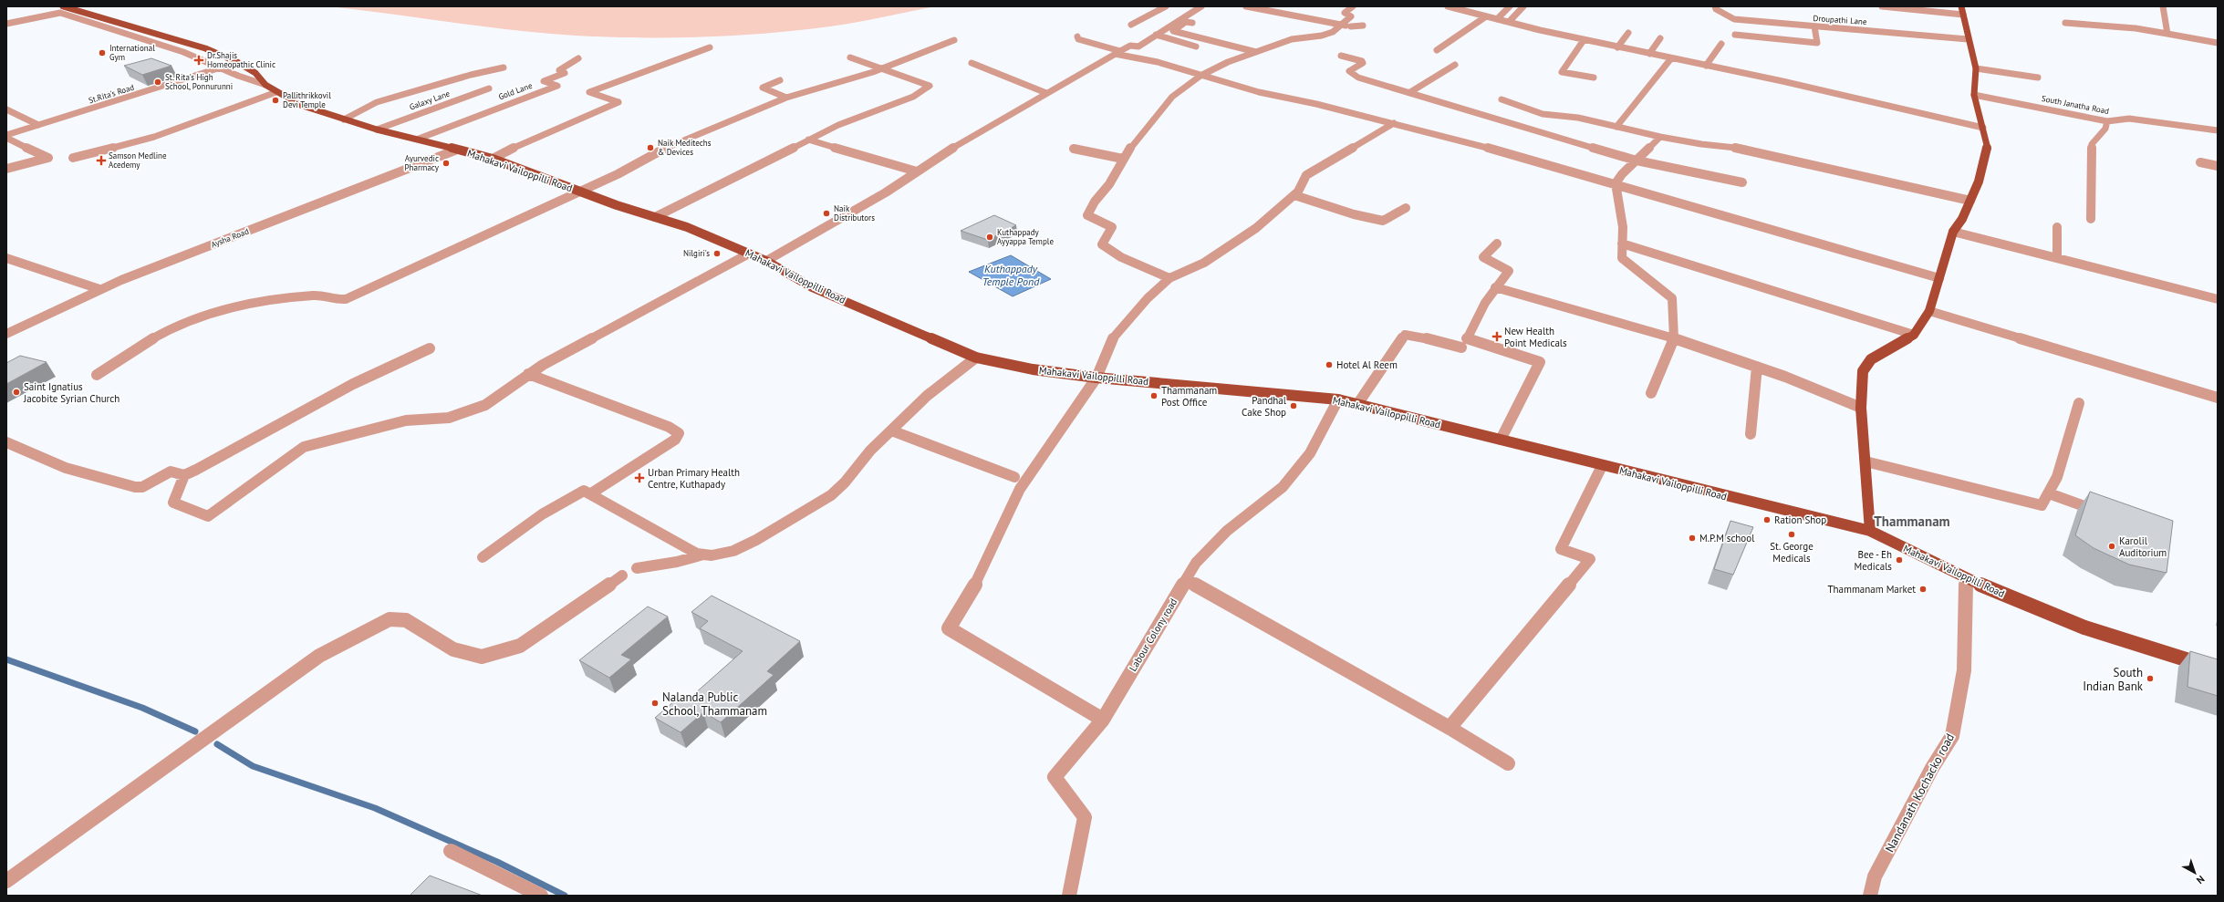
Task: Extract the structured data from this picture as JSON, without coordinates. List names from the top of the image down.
{
  "streets": {
    "main road": ["Mahakavi Vailoppilli Road"],
    "street": [
      "Droupathi Lane",
      "Gold Lane",
      "St.Rita's Road",
      "Galaxy Lane",
      "South Janatha Road",
      "Aysha Road",
      "Labour Colony road",
      "Nandanath Kochacko road"
    ]
  },
  "crossings": [
    ["Gold Lane", "Mahakavi Vailoppilli Road"],
    ["Galaxy Lane", "Mahakavi Vailoppilli Road"],
    ["Mahakavi Vailoppilli Road", "Aysha Road"],
    ["Mahakavi Vailoppilli Road", "Labour Colony road"],
    ["Mahakavi Vailoppilli Road", "Nandanath Kochacko road"]
  ],
  "districts": ["Thammanam"],
  "water": ["Kuthappady Temple Pond"],
  "places": {
    "other": [
      "International Gym",
      "St. Rita's High School, Ponnurunni",
      "Pallithrikkovil Devi Temple",
      "Naik Meditechs & Devices",
      "Ayurvedic Pharmacy",
      "Naik Distributors",
      "Kuthappady Ayyappa Temple",
      "Nilgiri's",
      "Hotel Al Reem",
      "Saint Ignatius Jacobite Syrian Church",
      "Thammanam Post Office",
      "Pandhal Cake Shop",
      "Ration Shop",
      "St. George Medicals",
      "M.P.M school",
      "Karolil Auditorium",
      "Bee - Eh Medicals",
      "Thammanam Market",
      "South Indian Bank",
      "Nalanda Public School, Thammanam"
    ],
    "health": [
      "Dr.Shajis Homeopathic Clinic",
      "Samson Medline Acedemy",
      "New Health Point Medicals",
      "Urban Primary Health Centre, Kuthapady"
    ]
  },
  "north": "bottom right"
}
